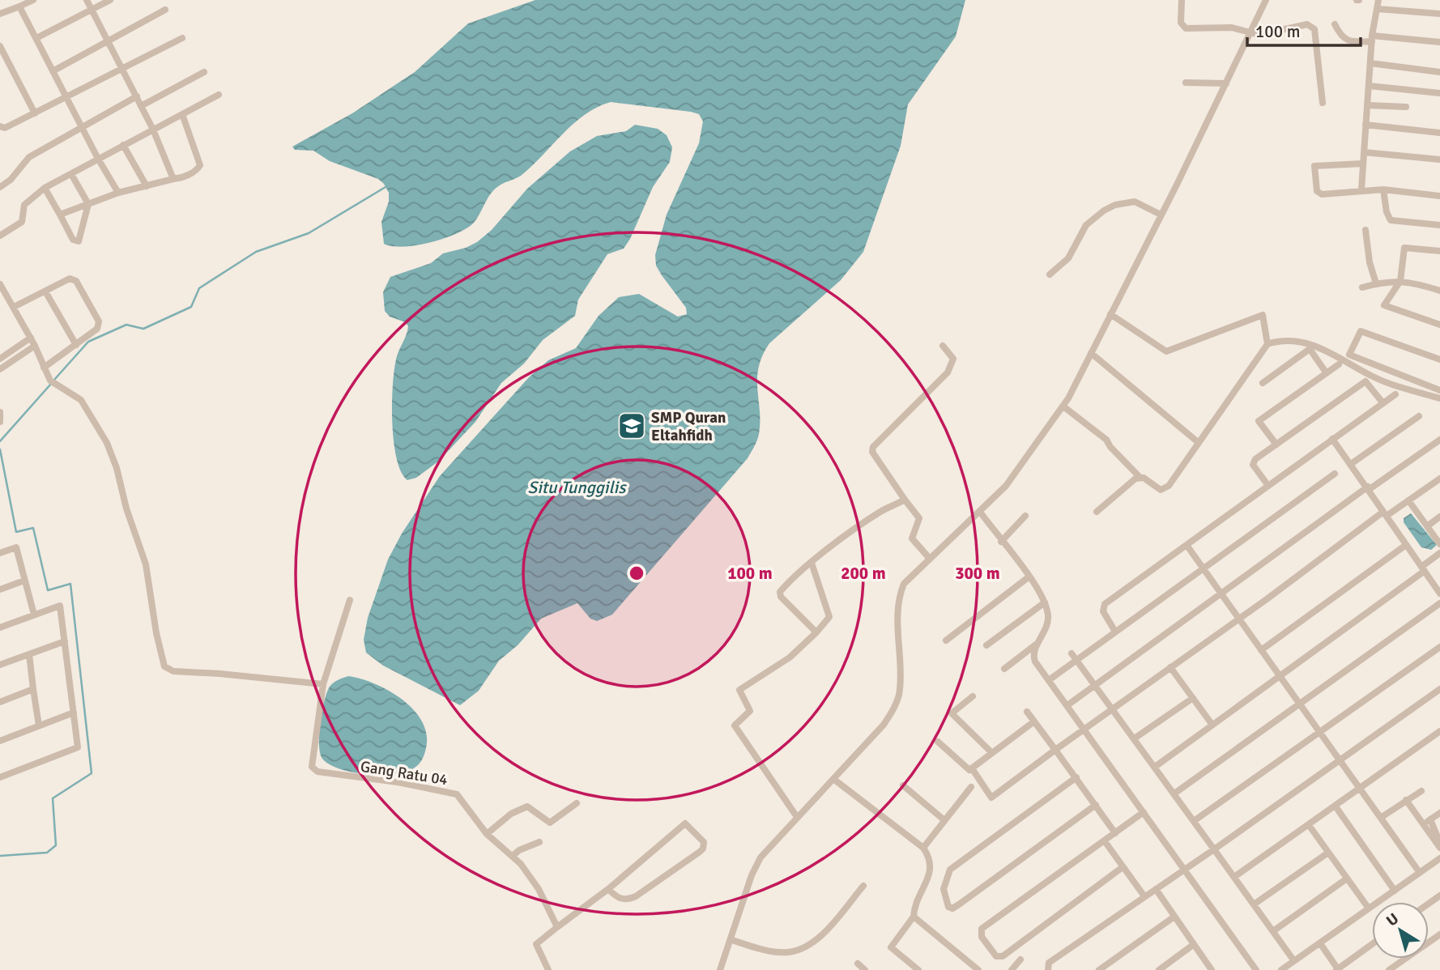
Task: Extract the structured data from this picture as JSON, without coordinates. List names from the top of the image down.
{
  "streets": {
    "street": ["Gang Ratu 04"]
  },
  "water": ["Situ Tunggilis"],
  "places": {
    "school or university": ["SMP Quran Eltahfidh"]
  },
  "scale_bar": "100 m",
  "north": "top left",
  "rings": ["100 m", "200 m", "300 m"]
}
